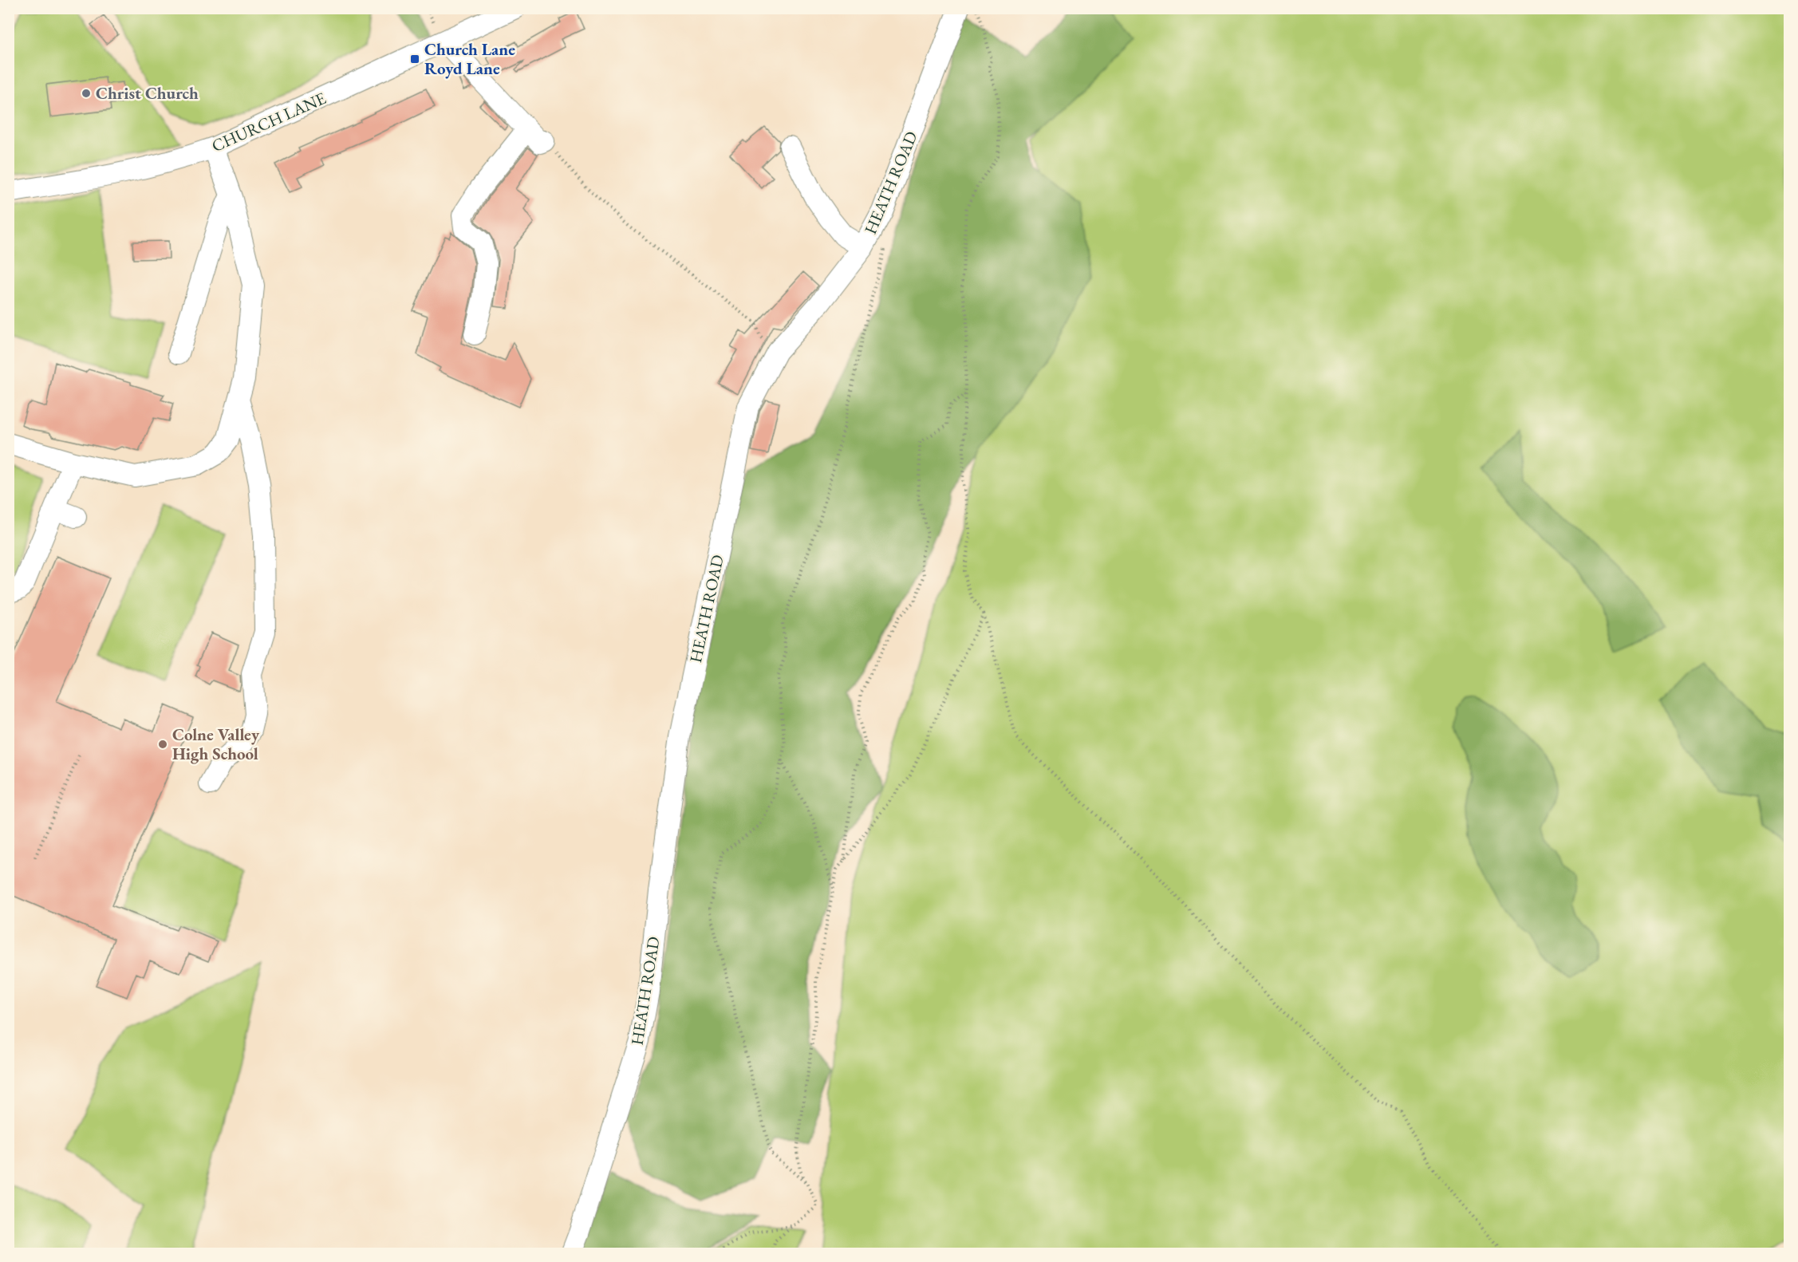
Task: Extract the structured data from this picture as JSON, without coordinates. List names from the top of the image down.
{
  "streets": {
    "street": ["CHURCH LANE", "HEATH ROAD"]
  },
  "places": {
    "transit": ["Church Lane Royd Lane"],
    "other": ["Christ Church", "Colne Valley High School"]
  }
}
